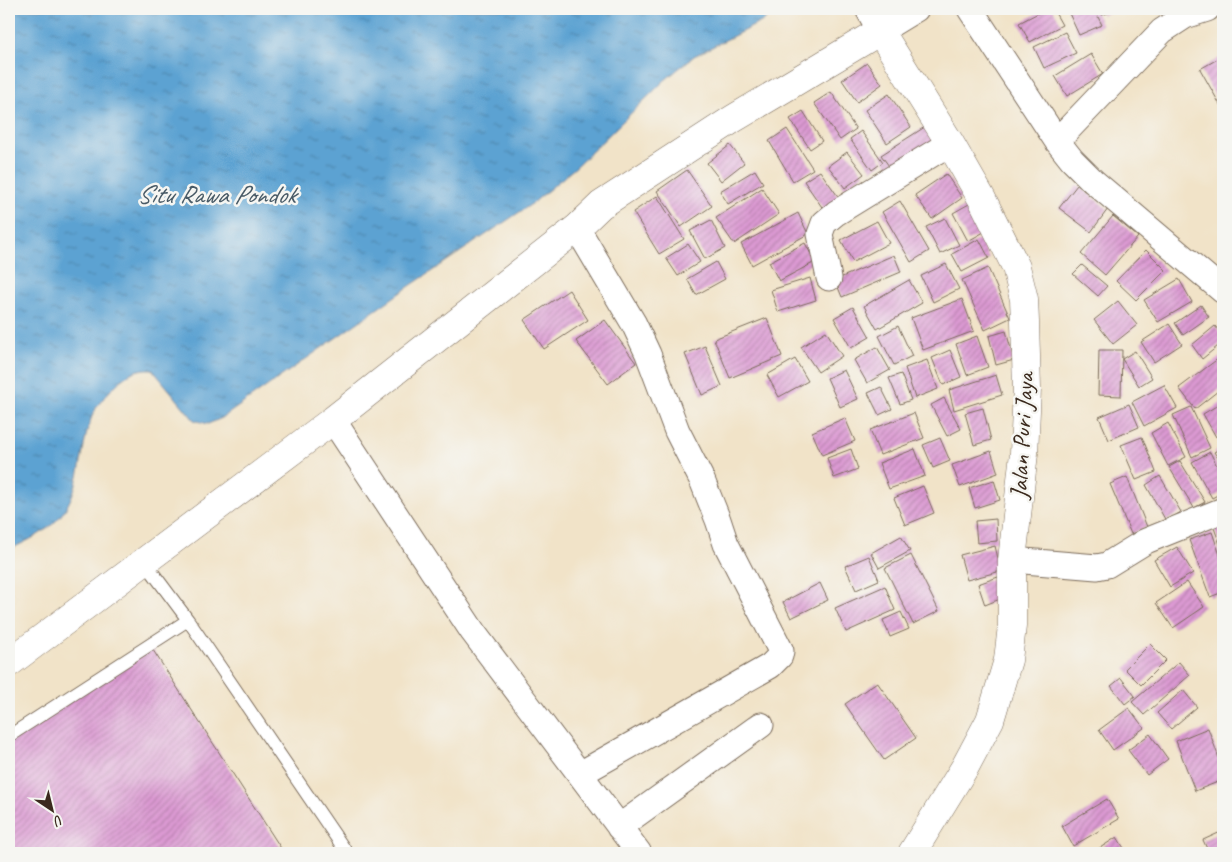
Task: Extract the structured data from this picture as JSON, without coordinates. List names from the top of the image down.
{
  "streets": {
    "street": ["Jalan Puri Jaya"]
  },
  "water": ["Situ Rawa Pondok"],
  "north": "bottom right"
}
